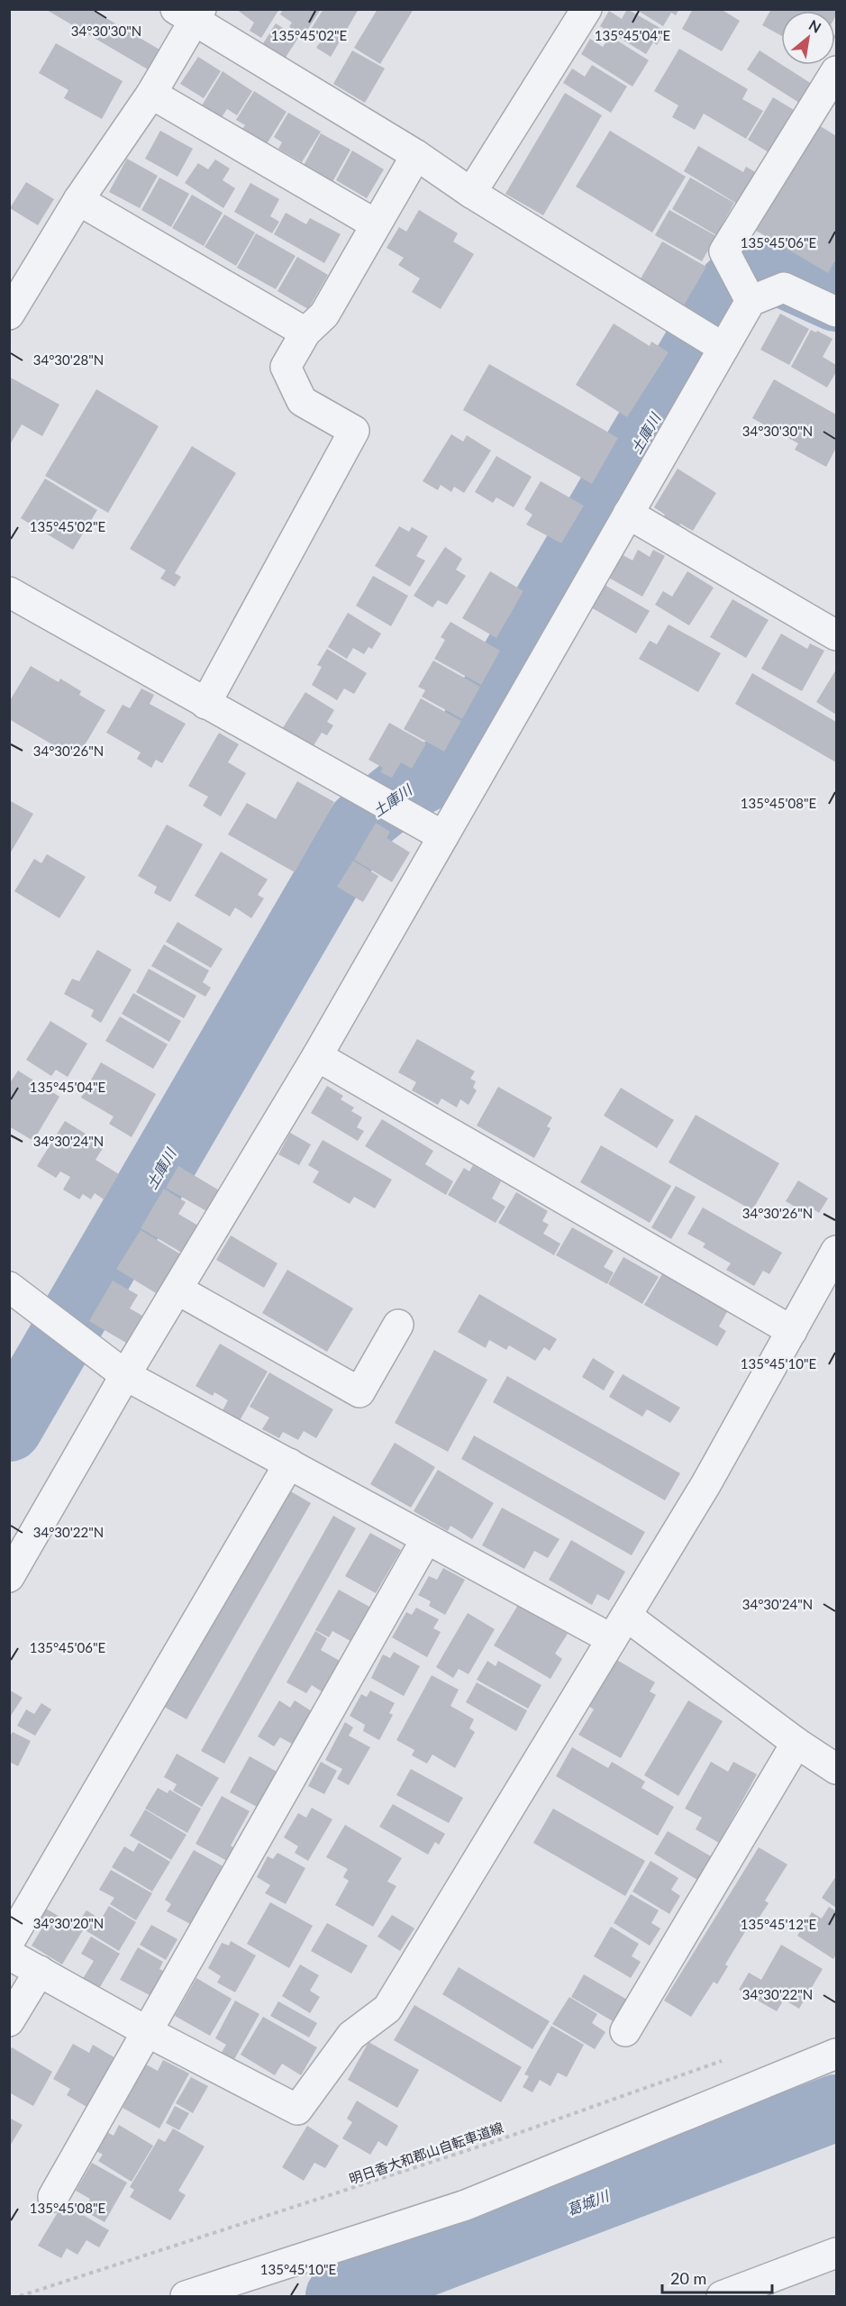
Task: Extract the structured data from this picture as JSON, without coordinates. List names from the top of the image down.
{
  "streets": {
    "path": ["明日香大和郡山自転車道線"]
  },
  "water": ["土庫川", "葛城川"],
  "scale_bar": "20 m",
  "north": "top right",
  "coordinates": [
    "34°30'30\"N",
    "135°45'02\"E",
    "135°45'04\"E",
    "135°45'06\"E",
    "34°30'28\"N",
    "34°30'26\"N",
    "135°45'08\"E",
    "34°30'24\"N",
    "135°45'10\"E",
    "34°30'22\"N",
    "34°30'20\"N",
    "135°45'12\"E"
  ]
}
